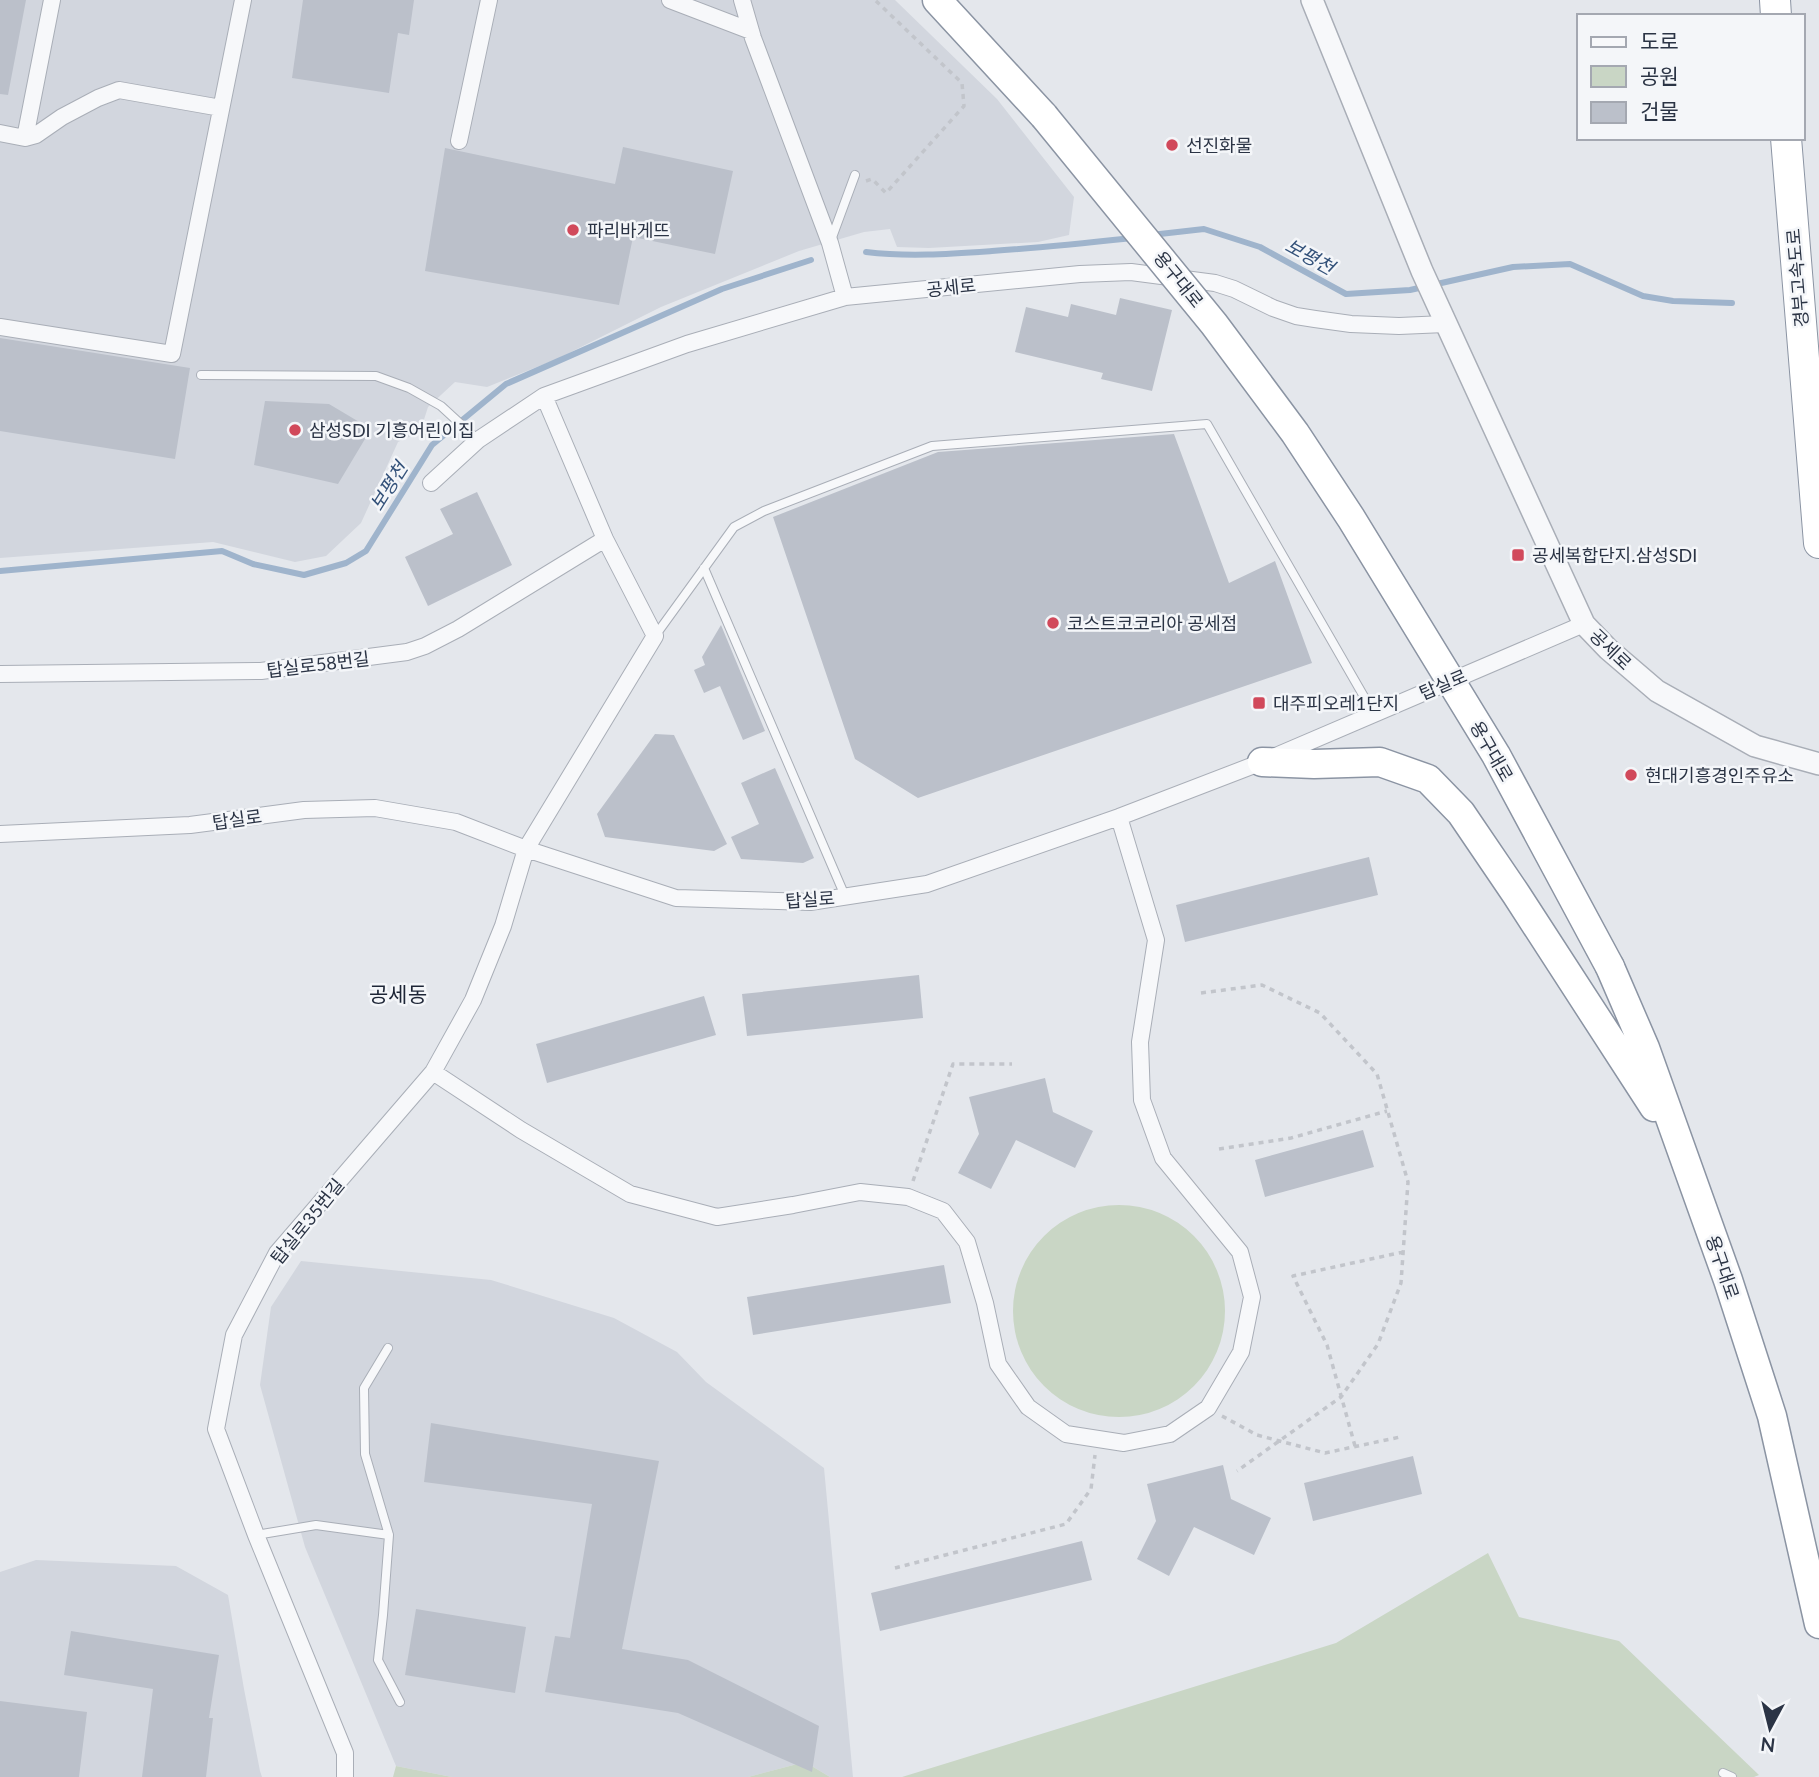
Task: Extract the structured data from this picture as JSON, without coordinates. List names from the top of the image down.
{
  "streets": {
    "highway": ["경부고속도로", "용구대로"],
    "street": [
      "공세로",
      "탑실로58번길",
      "탑실로",
      "탑실로35번길"
    ]
  },
  "crossings": [
    ["공세로", "탑실로"],
    ["탑실로", "탑실로35번길"]
  ],
  "districts": ["공세동"],
  "water": ["보평천"],
  "places": {
    "other": [
      "선진화물",
      "파리바게뜨",
      "삼성SDI 기흥어린이집",
      "코스트코코리아 공세점",
      "현대기흥경인주유소"
    ],
    "transit": ["공세복합단지.삼성SDI", "대주피오레1단지"]
  },
  "legend": ["도로", "공원", "건물"],
  "north": "bottom"
}
